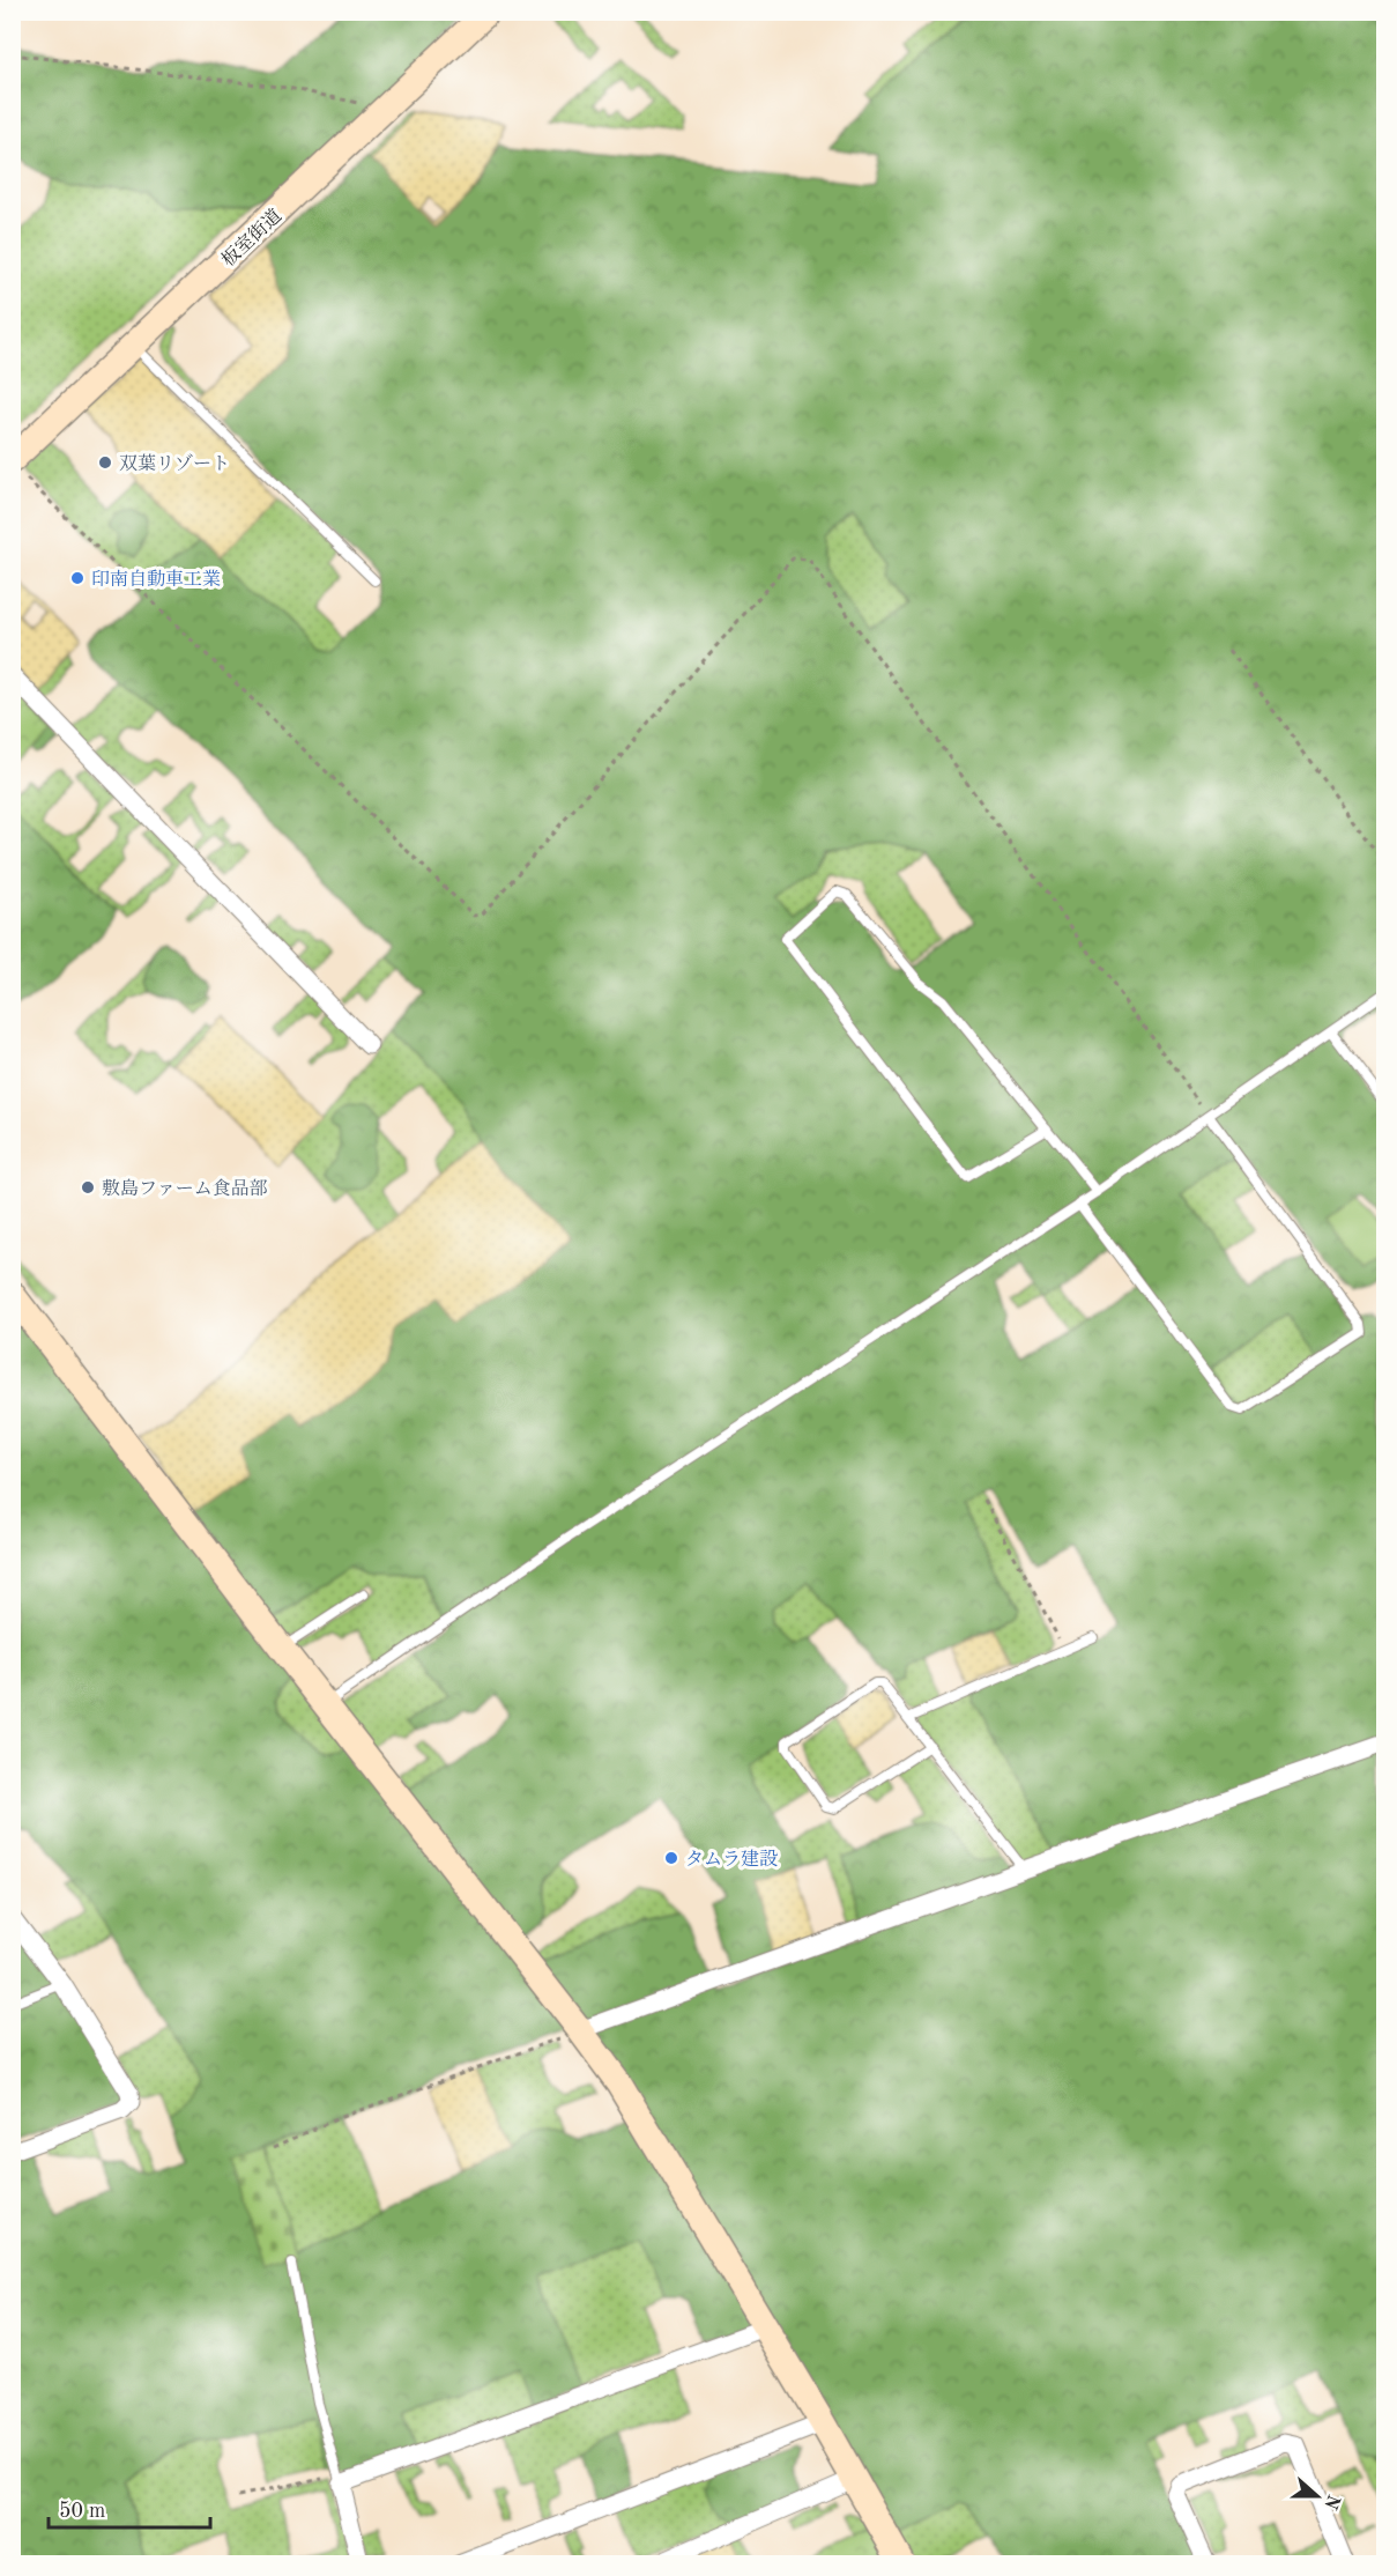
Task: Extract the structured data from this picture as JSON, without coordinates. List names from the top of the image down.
{
  "streets": {
    "street": ["板室街道"]
  },
  "places": [
    "双葉リゾート",
    "印南自動車工業",
    "敷島ファーム食品部",
    "タムラ建設"
  ],
  "scale_bar": "50 m",
  "north": "right"
}
